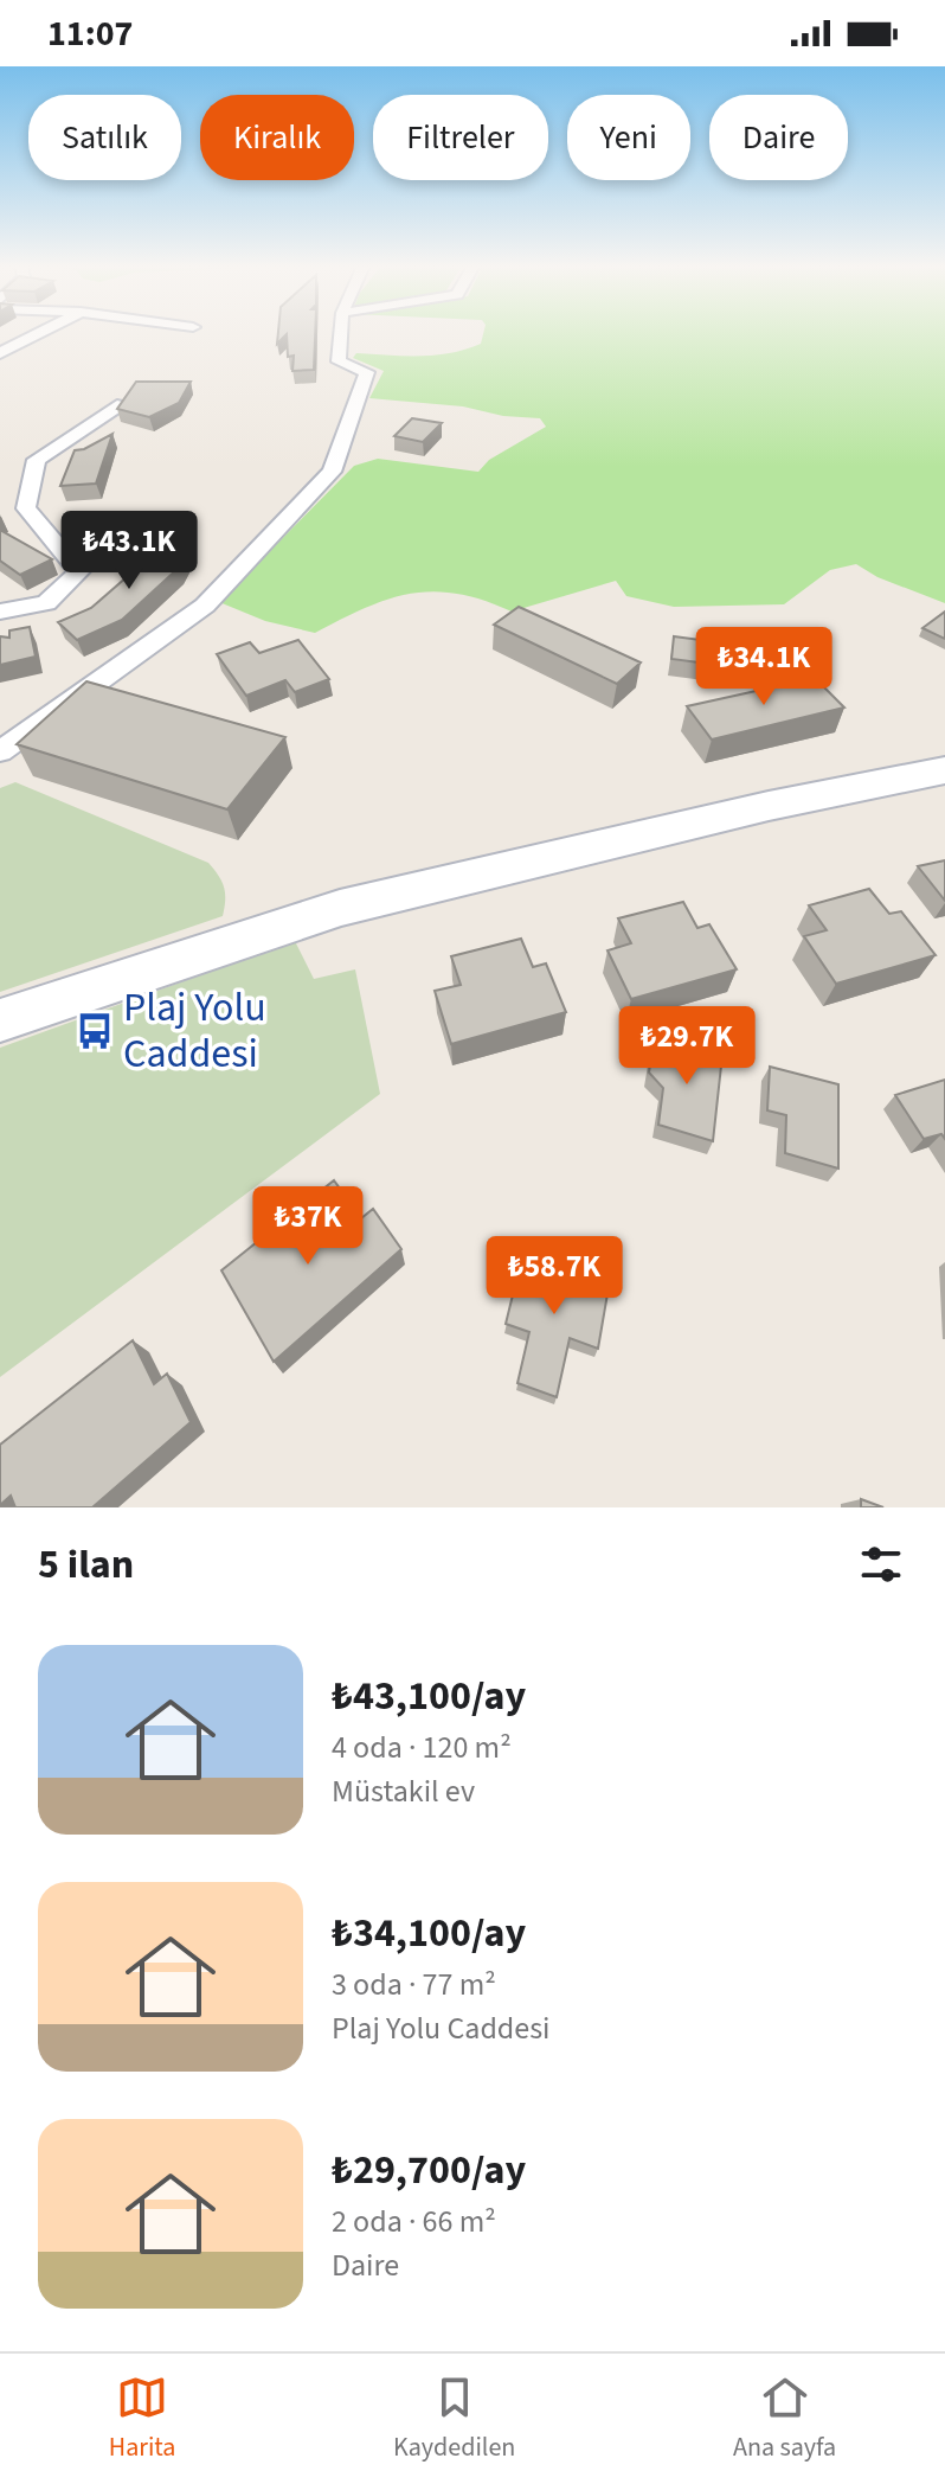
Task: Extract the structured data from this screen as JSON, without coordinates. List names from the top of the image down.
{
  "places": {
    "bus stop": ["Plaj Yolu Caddesi"]
  },
  "page": {
    "status": "11:07",
    "chip": [
      "Satılık",
      "Kiralık",
      "Filtreler",
      "Yeni",
      "Daire"
    ],
    "price": [
      "₺43.1K",
      "₺34.1K",
      "₺29.7K",
      "₺37K",
      "₺58.7K"
    ],
    "heading": "5 ilan",
    "list": [
      {
        "name": "₺43,100/ay",
        "note": "4 oda · 120 m² · Müstakil ev"
      },
      {
        "name": "₺34,100/ay",
        "note": "3 oda · 77 m² · Plaj Yolu Caddesi"
      },
      {
        "name": "₺29,700/ay",
        "note": "2 oda · 66 m² · Daire"
      }
    ],
    "tabs": ["Harita", "Kaydedilen", "Ana sayfa"]
  }
}
